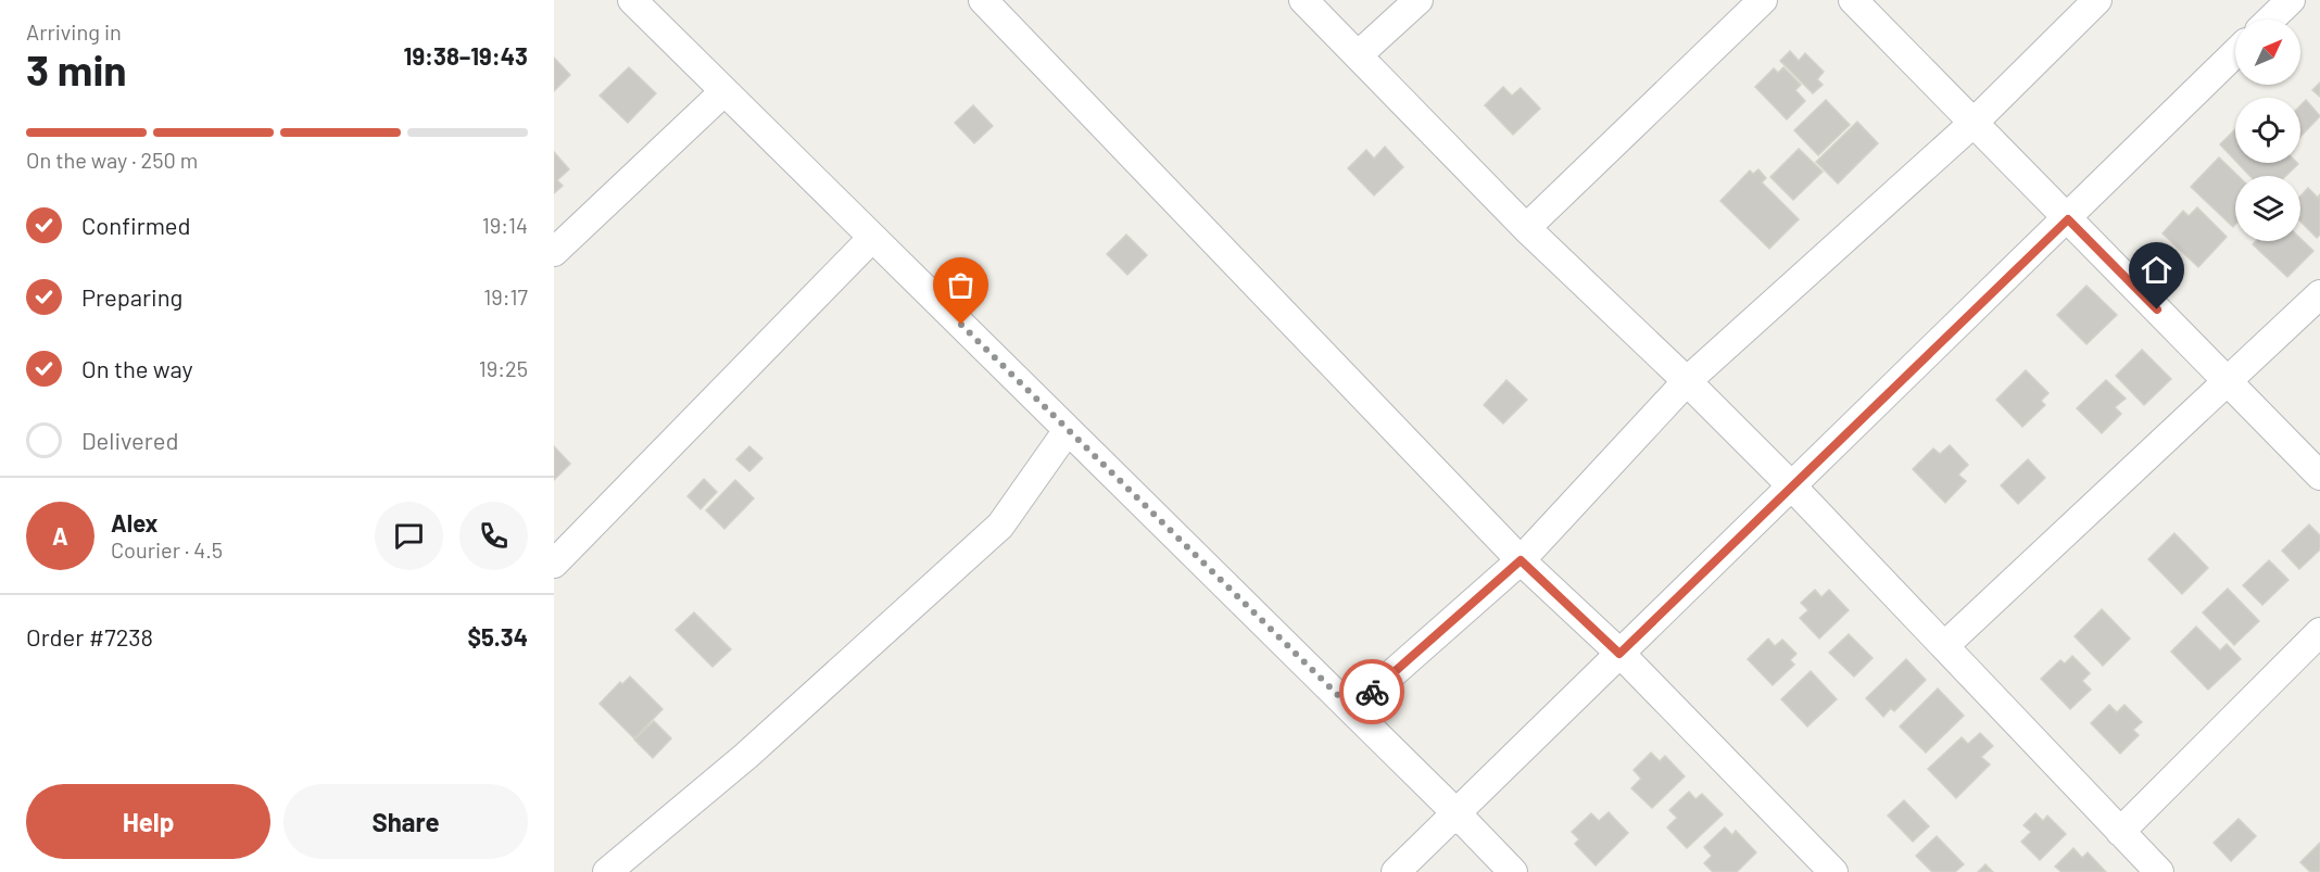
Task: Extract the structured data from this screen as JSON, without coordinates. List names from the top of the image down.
{
  "north": "top right",
  "page": {
    "heading": ["3 min", "Arriving in", "19:38–19:43"],
    "panel": [
      "Alex",
      "Courier · 4.5",
      "Order #7238",
      "$5.34"
    ],
    "bar": "On the way · 250 m",
    "list": [
      ["Confirmed", "19:14"],
      ["Preparing", "19:17"],
      ["On the way", "19:25"],
      "Delivered"
    ],
    "round": "A",
    "buttons": ["Help", "Share"]
  }
}
